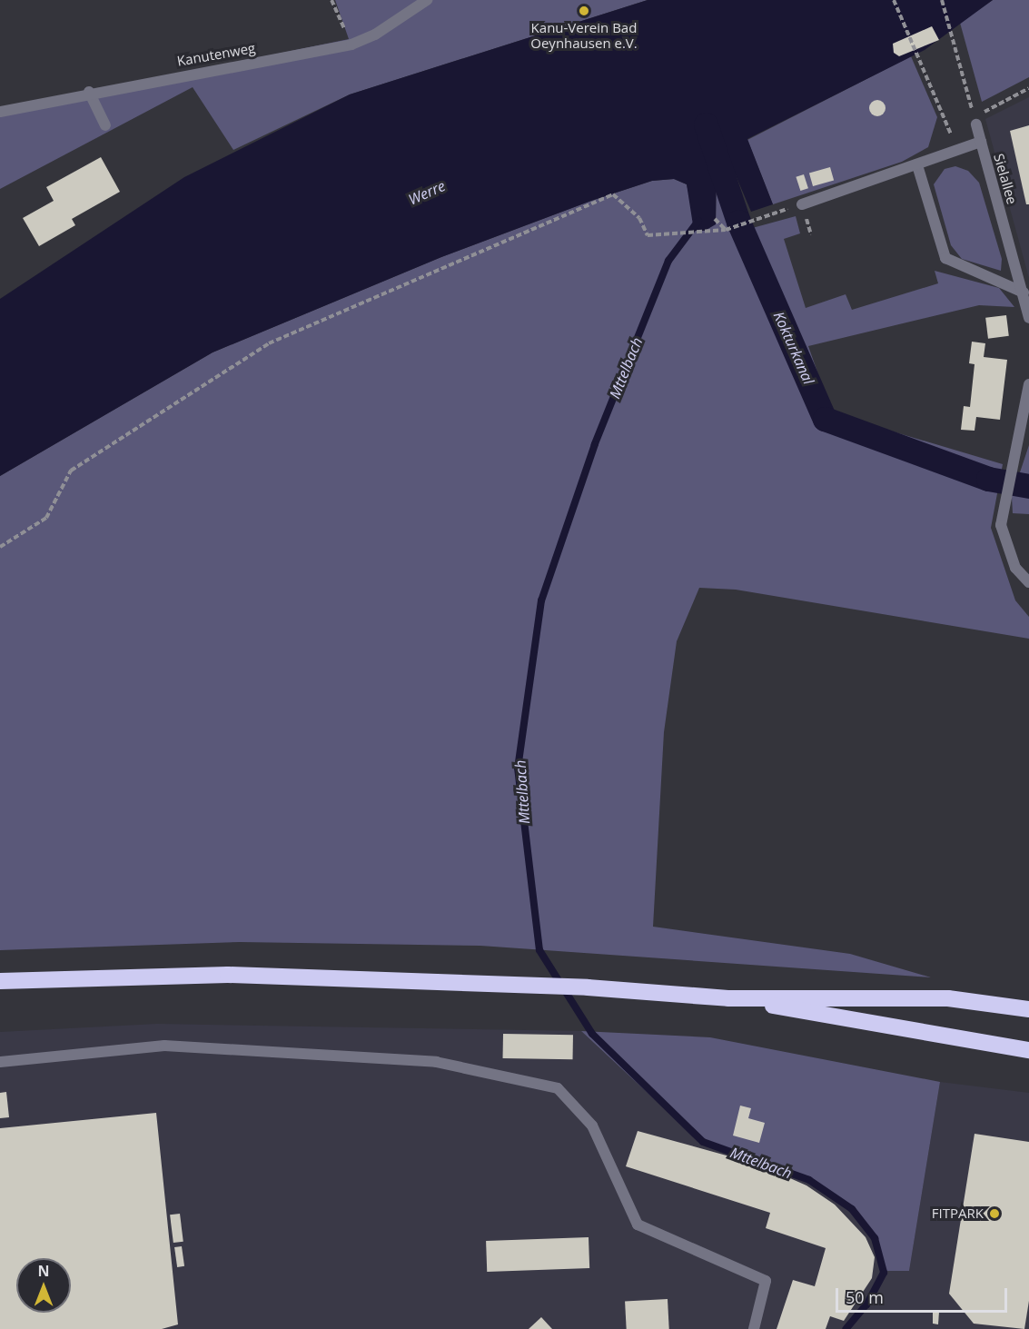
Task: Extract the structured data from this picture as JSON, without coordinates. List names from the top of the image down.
{
  "streets": {
    "street": ["Kanutenweg", "Sielallee"]
  },
  "water": ["Werre", "Kokturkanal", "Mttelbach"],
  "places": ["Kanu-Verein Bad Oeynhausen e.V.", "FITPARK"],
  "scale_bar": "50 m",
  "north": "top"
}
